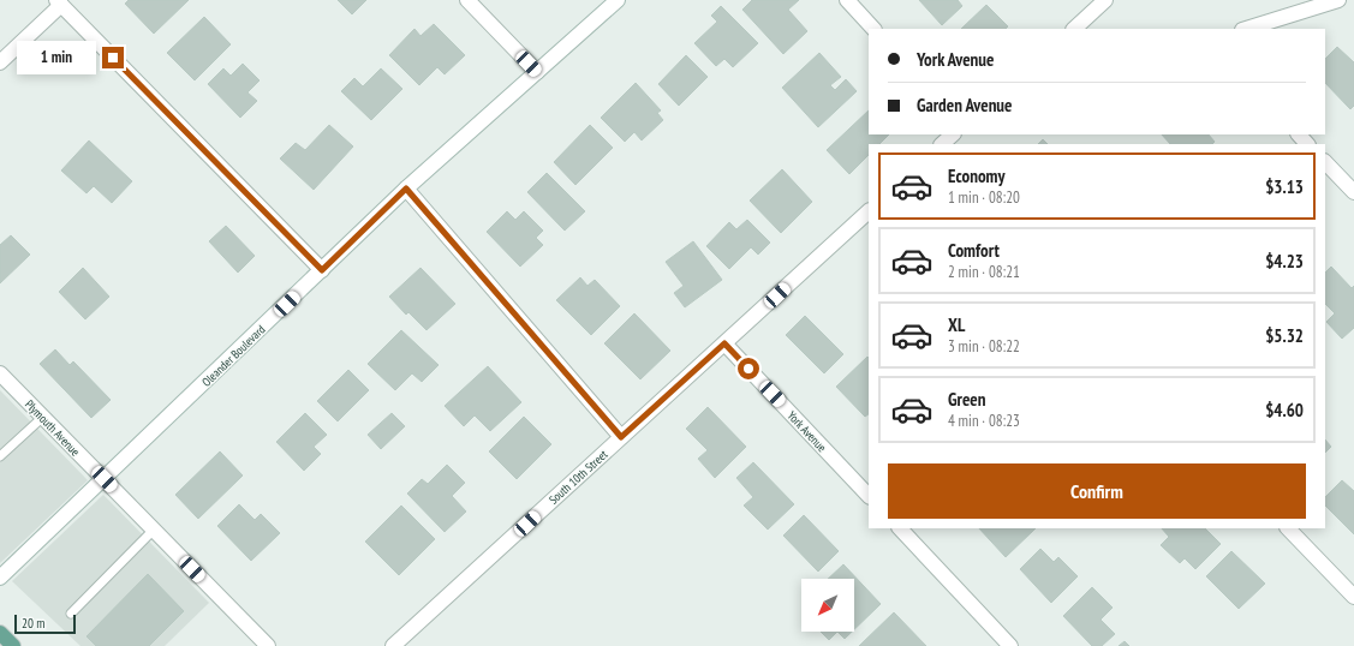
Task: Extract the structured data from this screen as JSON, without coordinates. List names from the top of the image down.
{
  "streets": {
    "street": [
      "Oleander Boulevard",
      "Plymouth Avenue",
      "York Avenue",
      "South 10th Street"
    ]
  },
  "crossings": [
    ["Oleander Boulevard", "Plymouth Avenue"],
    ["York Avenue", "South 10th Street"]
  ],
  "scale_bar": "20 m",
  "north": "bottom left",
  "page": {
    "banner": ["York Avenue", "Garden Avenue"],
    "bubble": "1 min",
    "list": [
      {
        "name": "Economy",
        "note": "1 min · 08:20",
        "value": "$3.13"
      },
      {
        "name": "Comfort",
        "note": "2 min · 08:21",
        "value": "$4.23"
      },
      {
        "name": "XL",
        "note": "3 min · 08:22",
        "value": "$5.32"
      },
      {
        "name": "Green",
        "note": "4 min · 08:23",
        "value": "$4.60"
      }
    ],
    "buttons": "Confirm",
    "scale": "20 m"
  }
}
